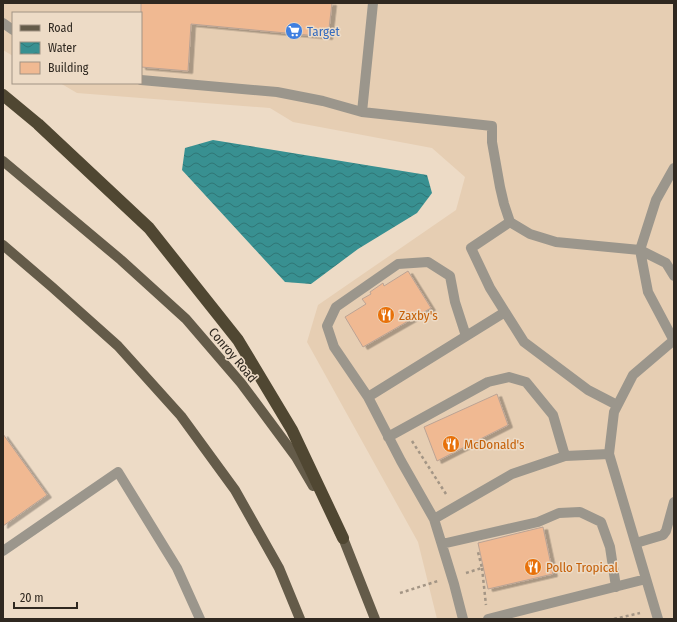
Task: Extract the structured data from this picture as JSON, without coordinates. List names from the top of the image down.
{
  "streets": {
    "main road": ["Conroy Road"]
  },
  "places": {
    "supermarket": ["Target"],
    "restaurant": ["Zaxby's", "McDonald's", "Pollo Tropical"]
  },
  "legend": ["Road", "Water", "Building"],
  "scale_bar": "20 m"
}
